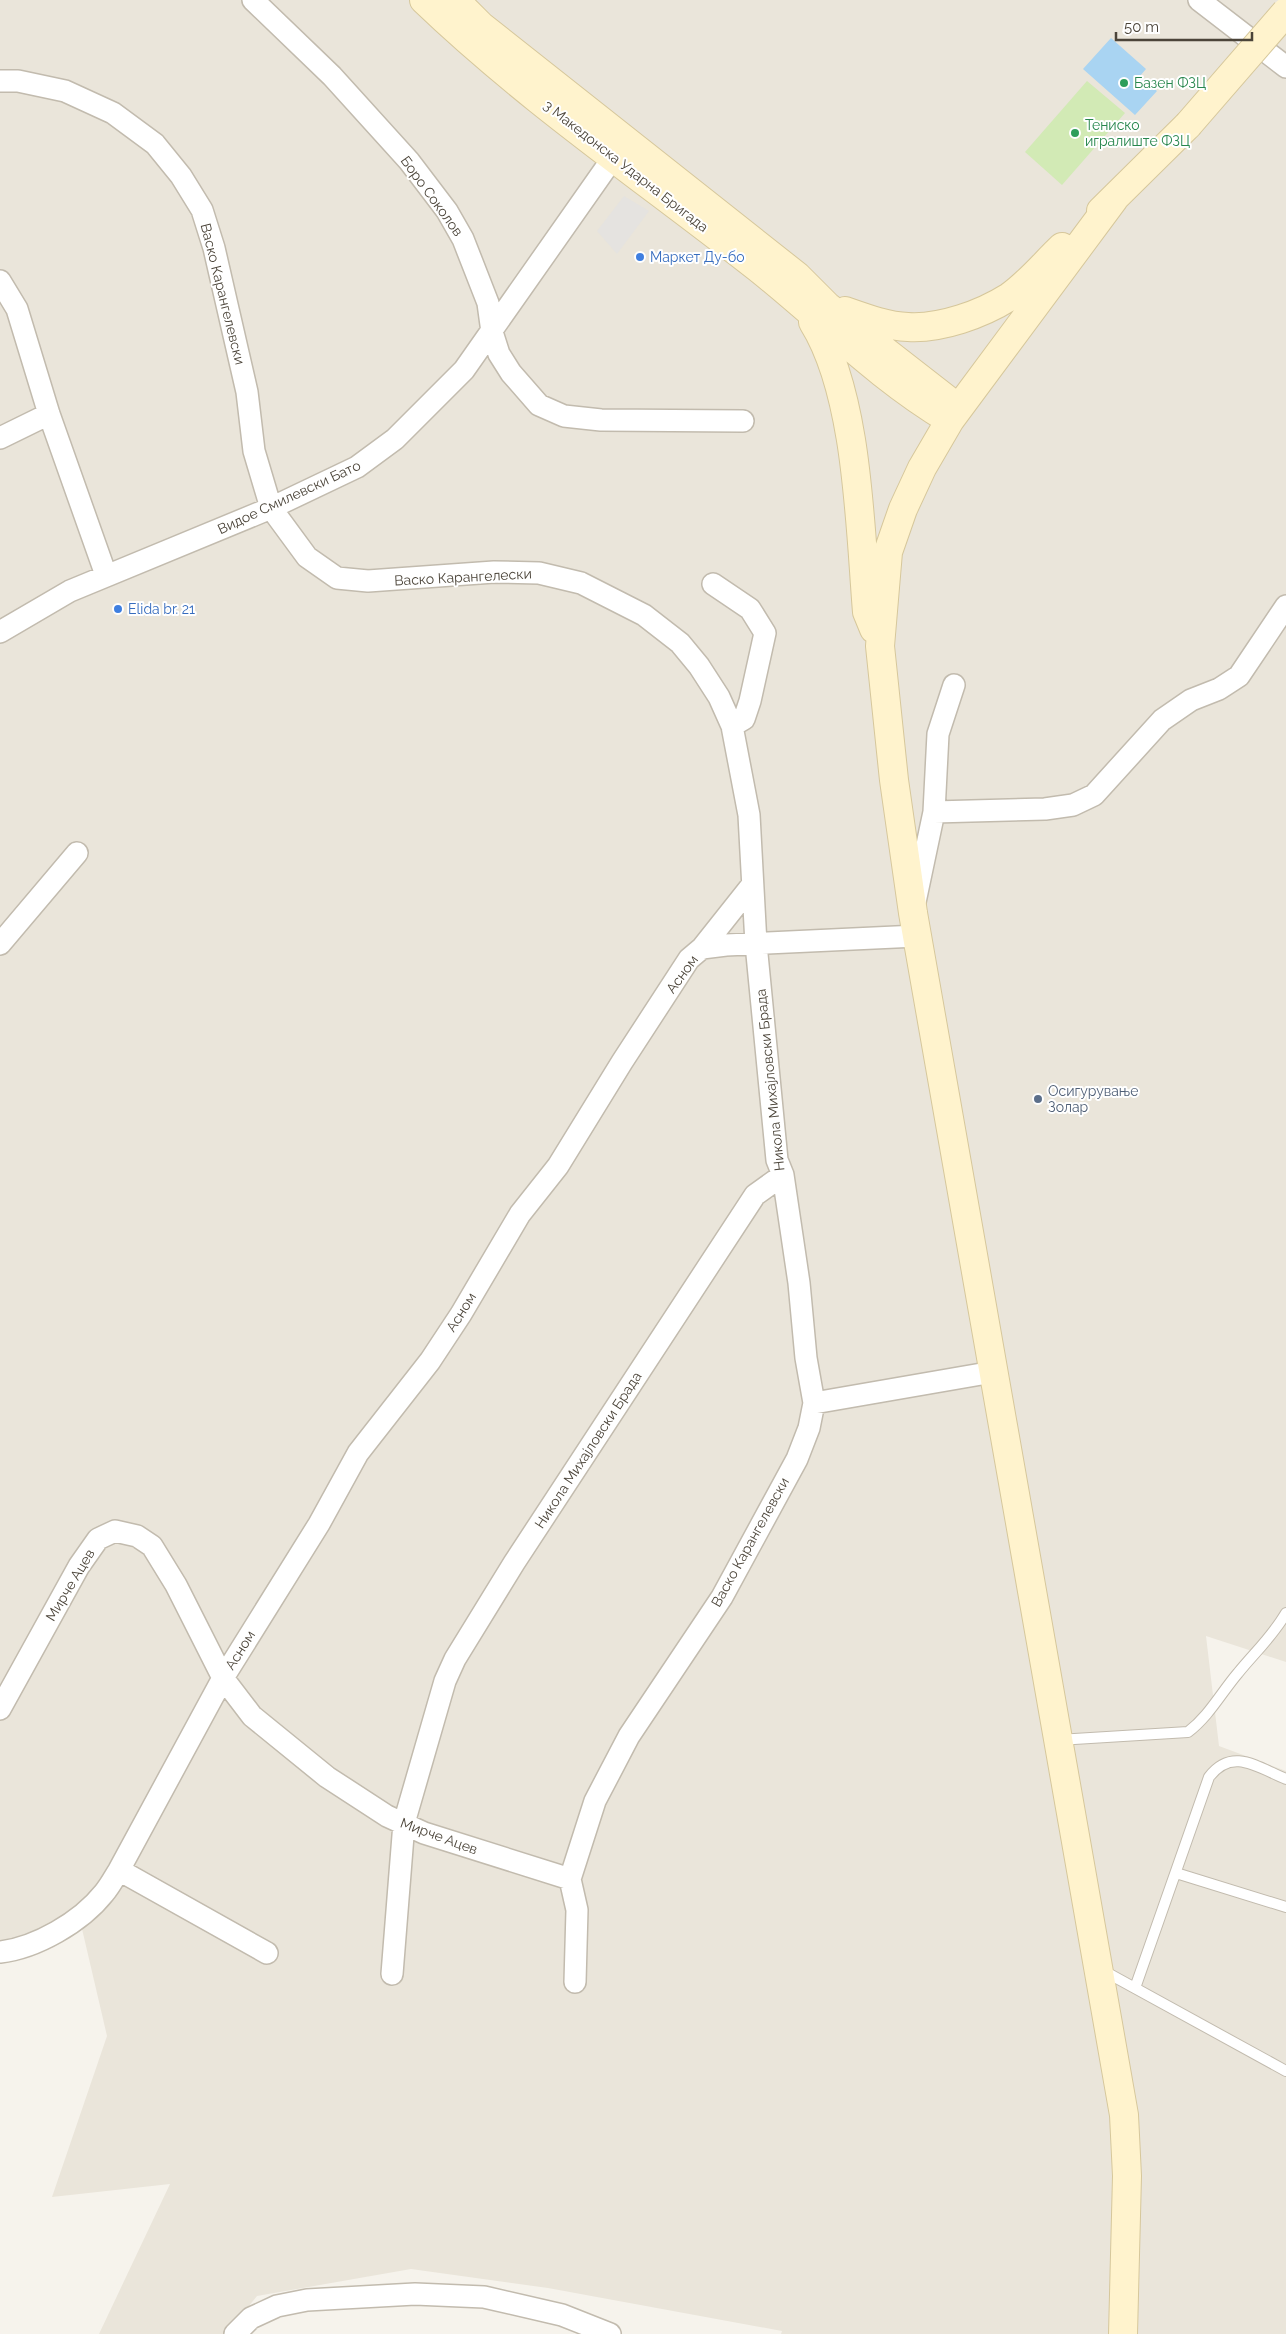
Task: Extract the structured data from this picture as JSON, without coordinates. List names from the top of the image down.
{
  "streets": {
    "main road": ["3 Македонска Ударна Бригада"],
    "street": [
      "Боро Соколов",
      "Васко Карангелевски",
      "Видое Смилевски Бато",
      "Васко Карангелески",
      "Асном",
      "Никола Михајловски Брада",
      "Мирче Ацев"
    ]
  },
  "crossings": [
    ["3 Македонска Ударна Бригада", "Видое Смилевски Бато"],
    ["Боро Соколов", "Видое Смилевски Бато"],
    ["Васко Карангелевски", "Видое Смилевски Бато"],
    ["Васко Карангелевски", "Васко Карангелески"],
    ["Васко Карангелевски", "Никола Михајловски Брада"],
    ["Васко Карангелевски", "Мирче Ацев"],
    ["Видое Смилевски Бато", "Васко Карангелески"],
    ["Васко Карангелески", "Асном"],
    ["Васко Карангелески", "Никола Михајловски Брада"],
    ["Асном", "Никола Михајловски Брада"],
    ["Асном", "Мирче Ацев"],
    ["Никола Михајловски Брада", "Мирче Ацев"]
  ],
  "places": [
    "Базен ФЗЦ",
    "Тениско игралиште ФЗЦ",
    "Маркет Ду-бо",
    "Elida br. 21",
    "Осигурување Золар"
  ],
  "scale_bar": "50 m"
}
